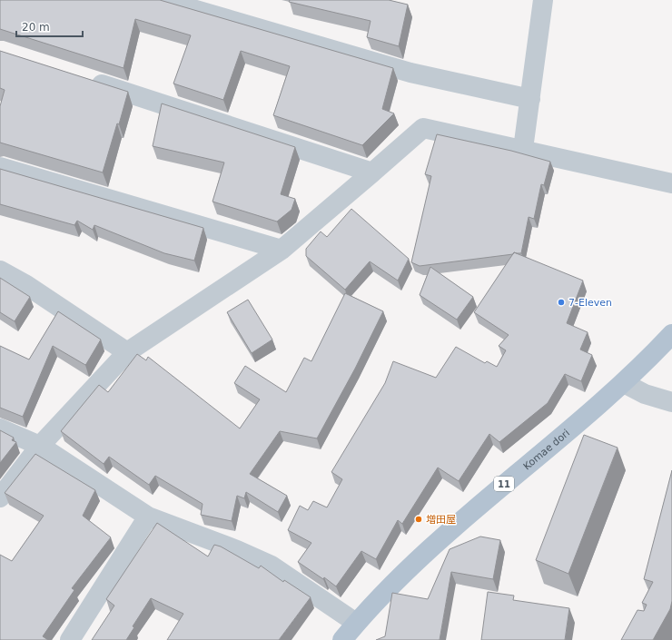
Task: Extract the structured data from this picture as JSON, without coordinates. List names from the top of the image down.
{
  "streets": {
    "main road": ["Komae dori", "11"]
  },
  "places": ["7-Eleven", "増田屋"],
  "scale_bar": "20 m"
}
